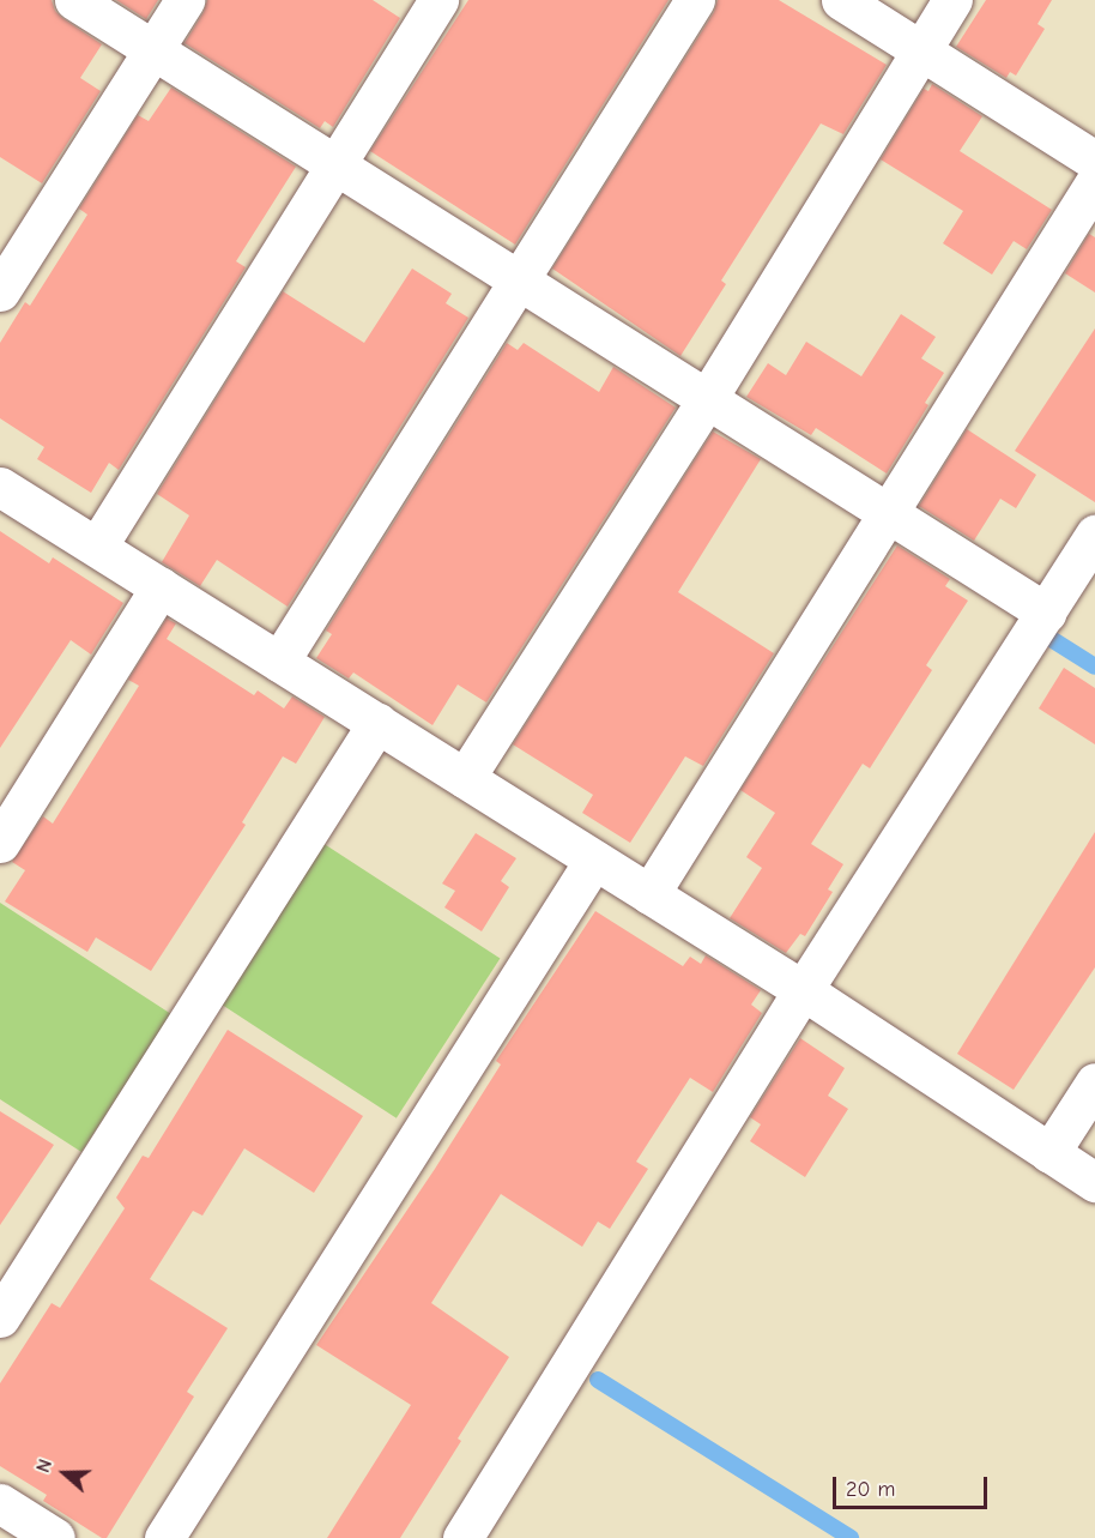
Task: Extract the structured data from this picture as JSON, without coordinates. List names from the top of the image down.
{
  "scale_bar": "20 m",
  "north": "left"
}
